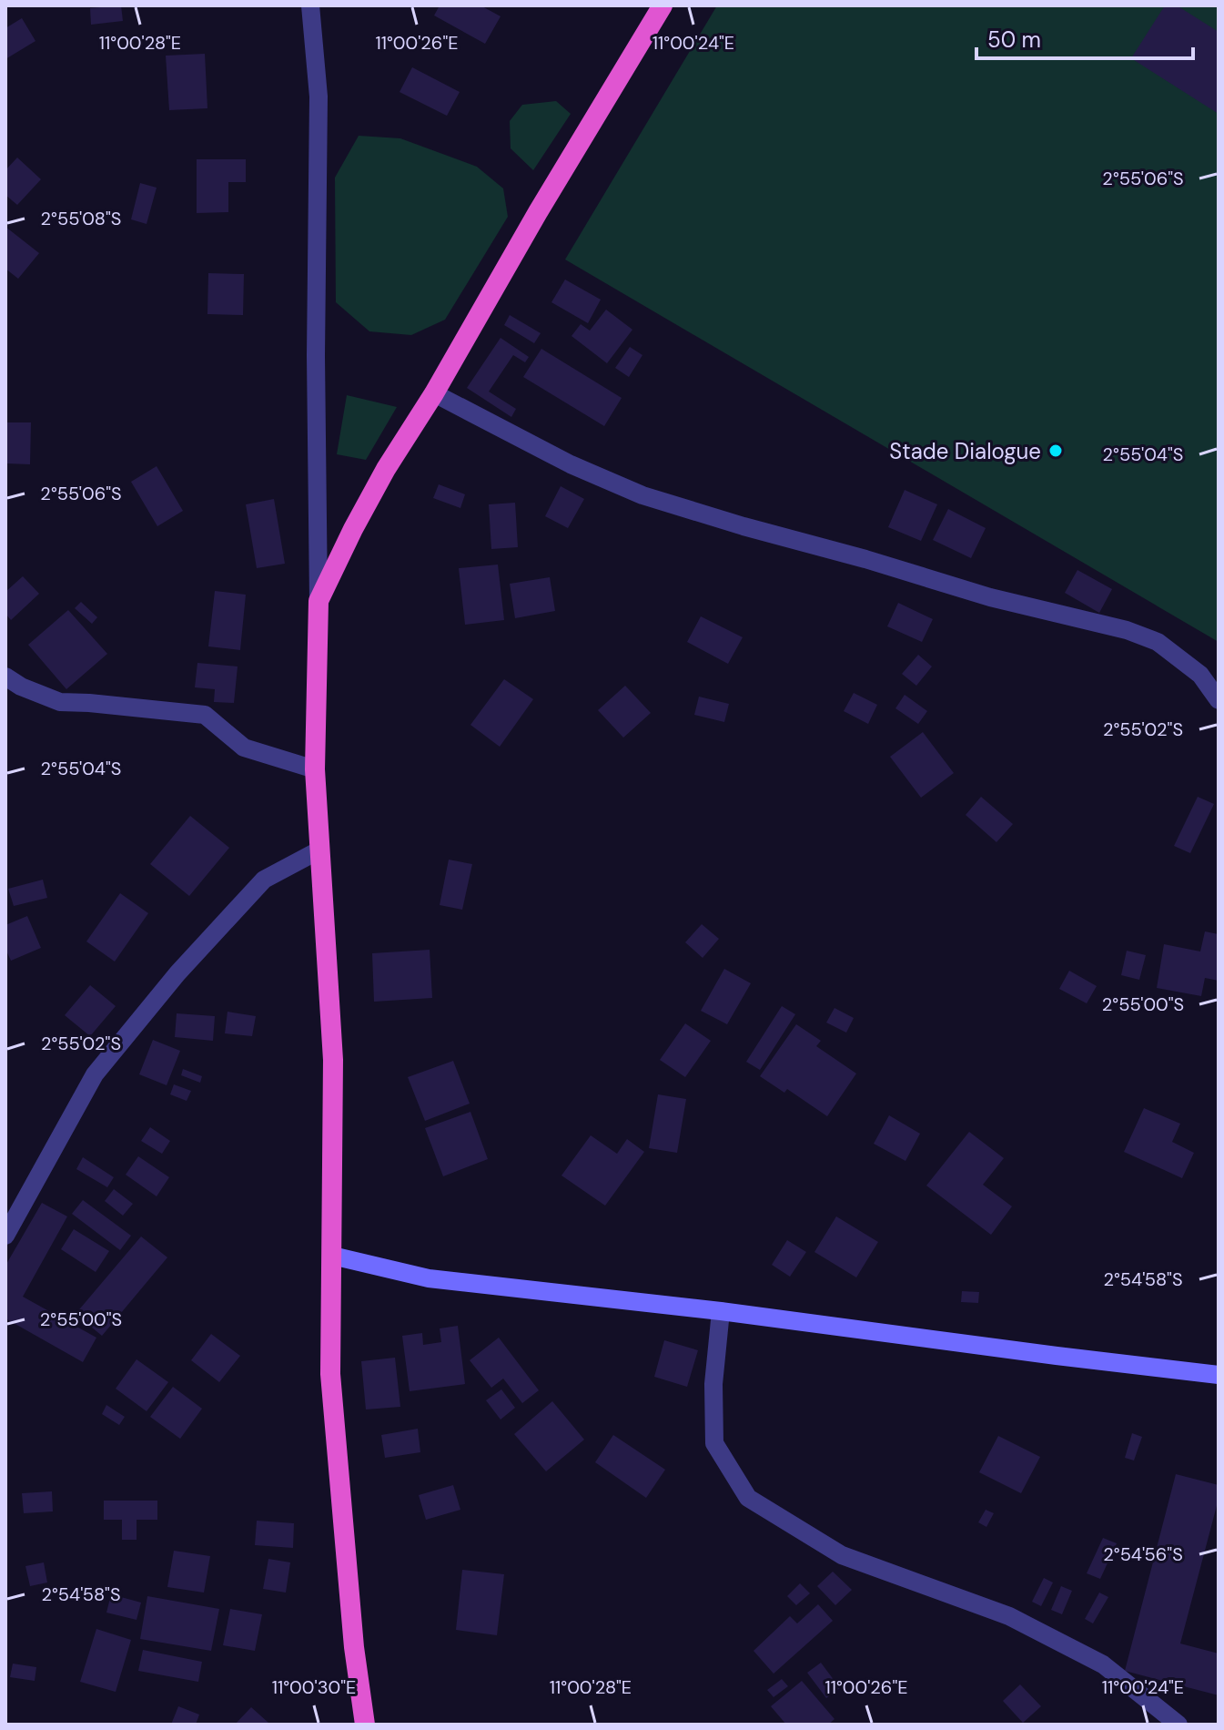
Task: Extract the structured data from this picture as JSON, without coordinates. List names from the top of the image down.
{
  "places": ["Stade Dialogue"],
  "scale_bar": "50 m",
  "coordinates": [
    "11°00'28\"E",
    "11°00'26\"E",
    "11°00'24\"E",
    "2°55'06\"S",
    "2°55'08\"S",
    "2°55'04\"S",
    "2°55'02\"S",
    "2°55'00\"S",
    "2°54'58\"S",
    "2°54'56\"S",
    "11°00'30\"E"
  ]
}
